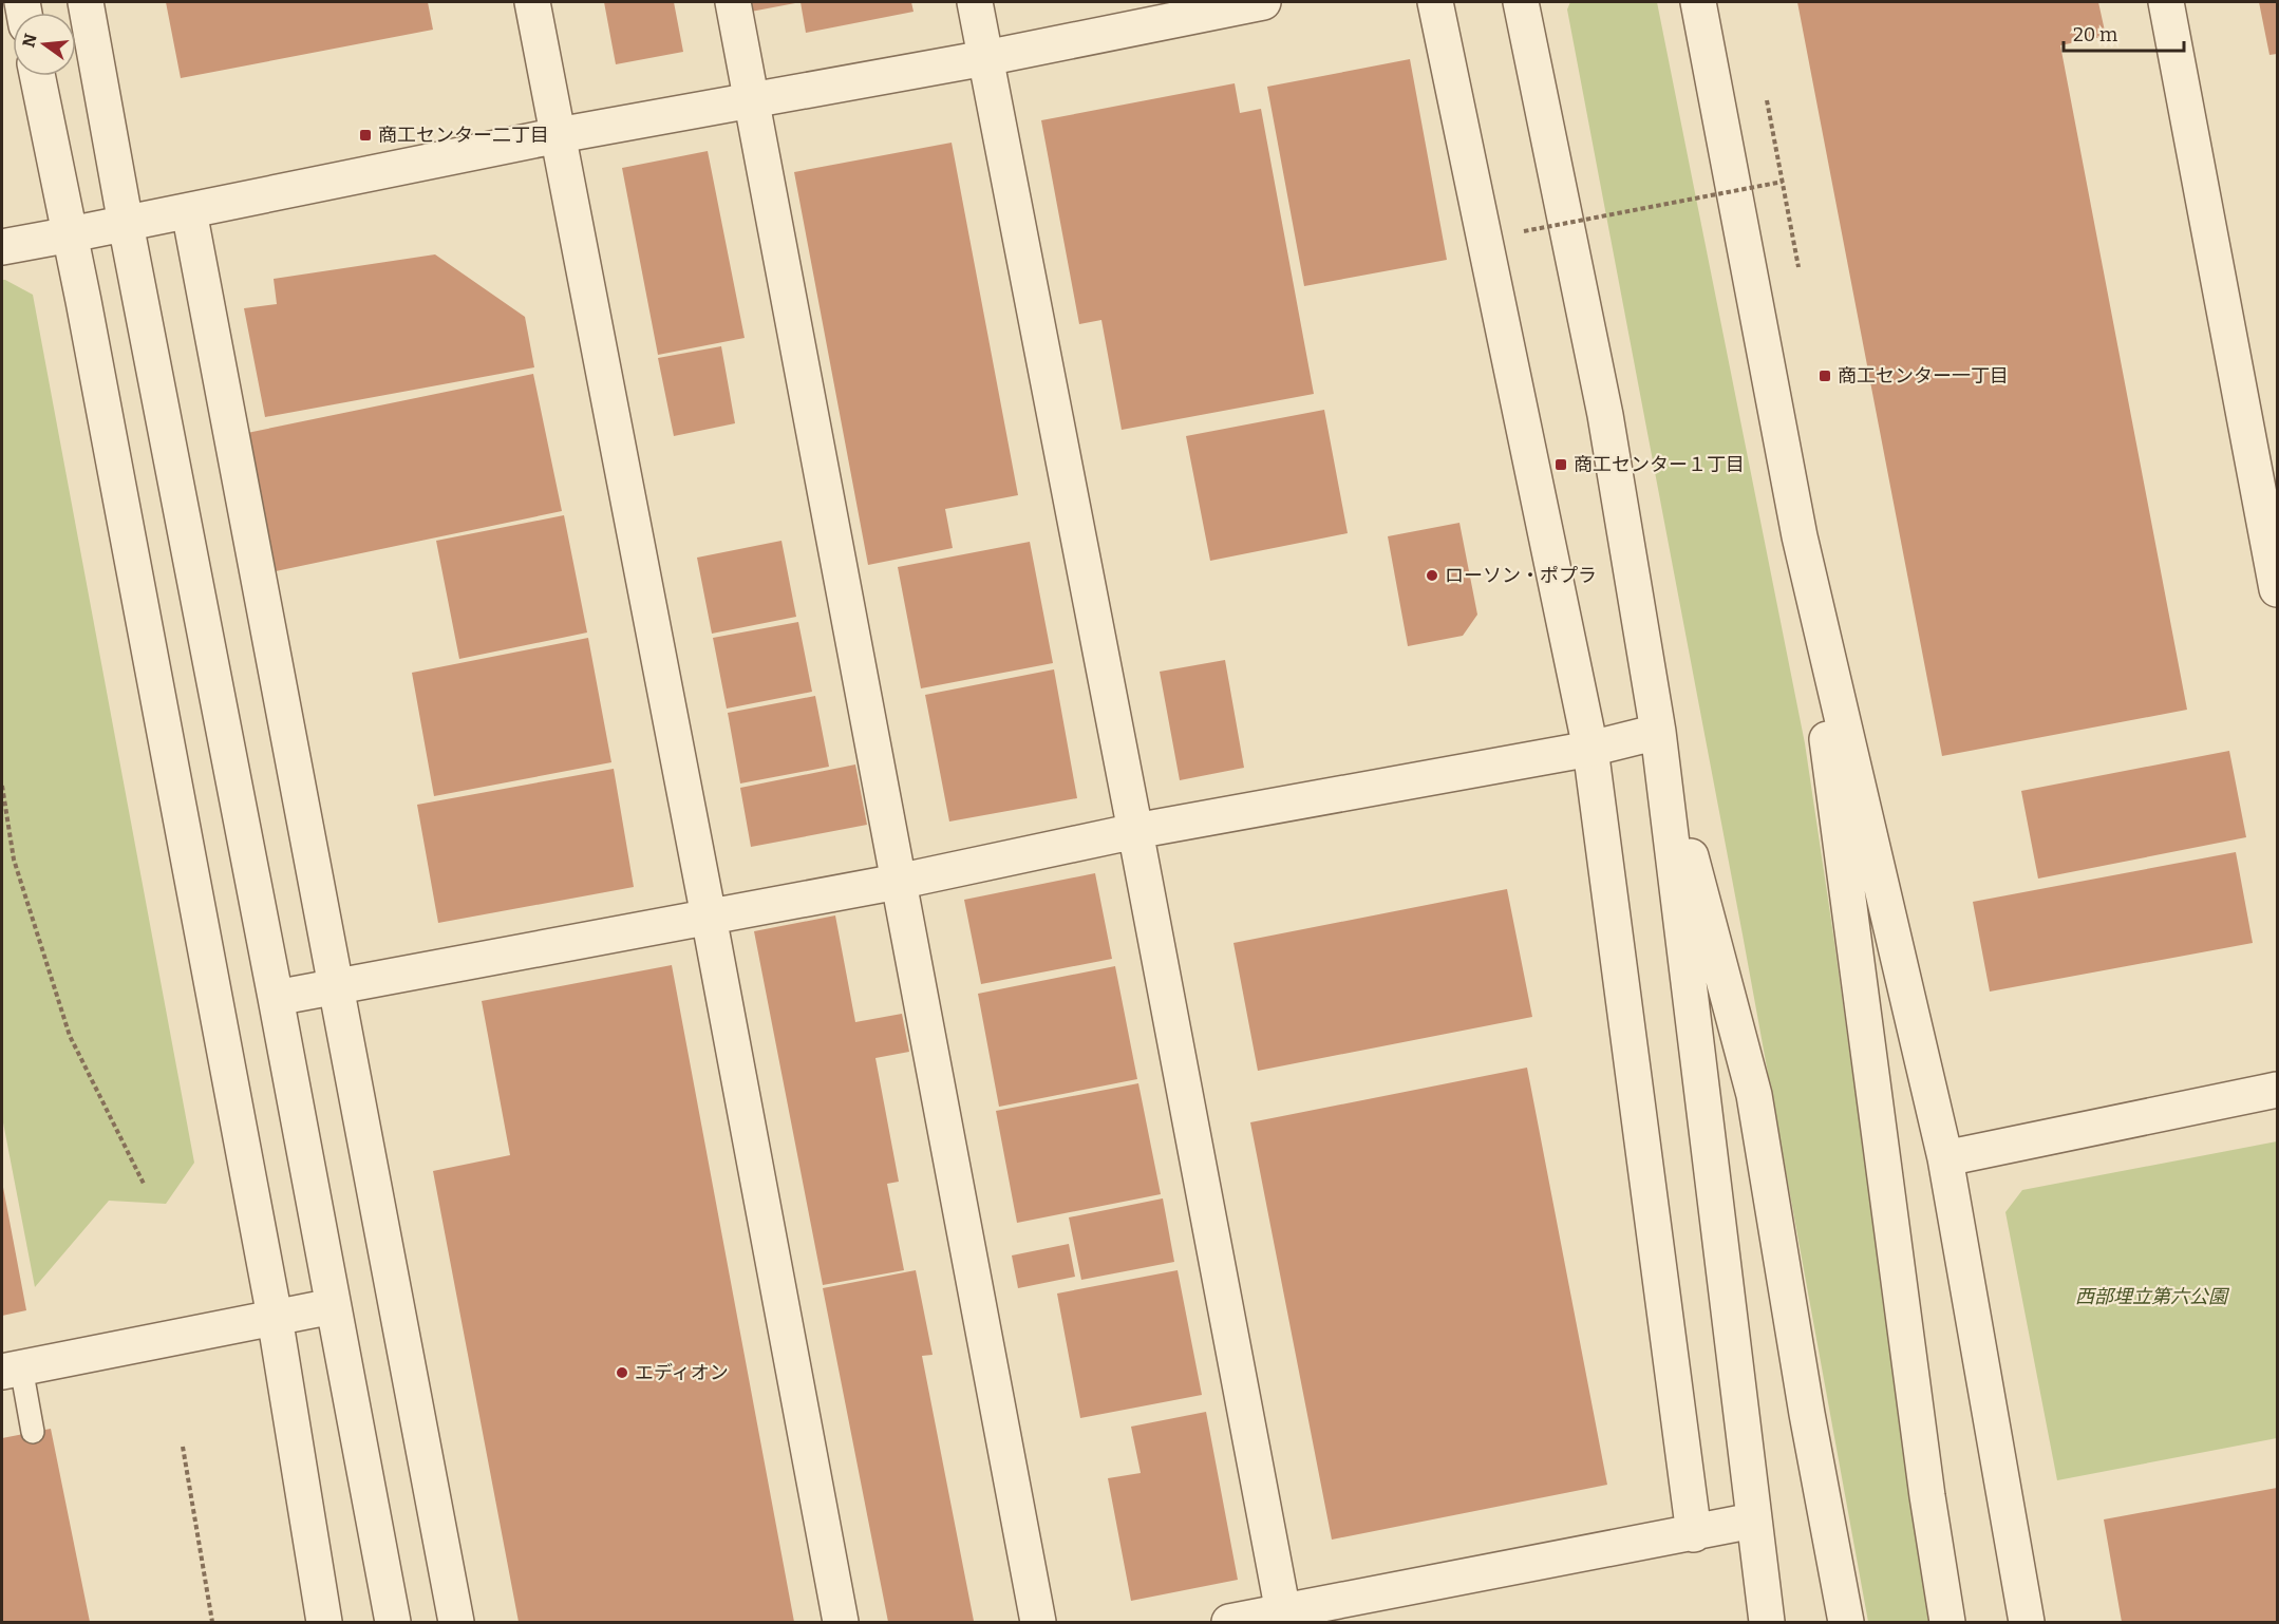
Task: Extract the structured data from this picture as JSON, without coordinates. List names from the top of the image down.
{
  "parks": ["西部埋立第六公園"],
  "places": {
    "transit": ["商工センター二丁目", "商工センター一丁目", "商工センター１丁目"],
    "other": ["ローソン・ポプラ", "エディオン"]
  },
  "scale_bar": "20 m",
  "north": "left"
}
